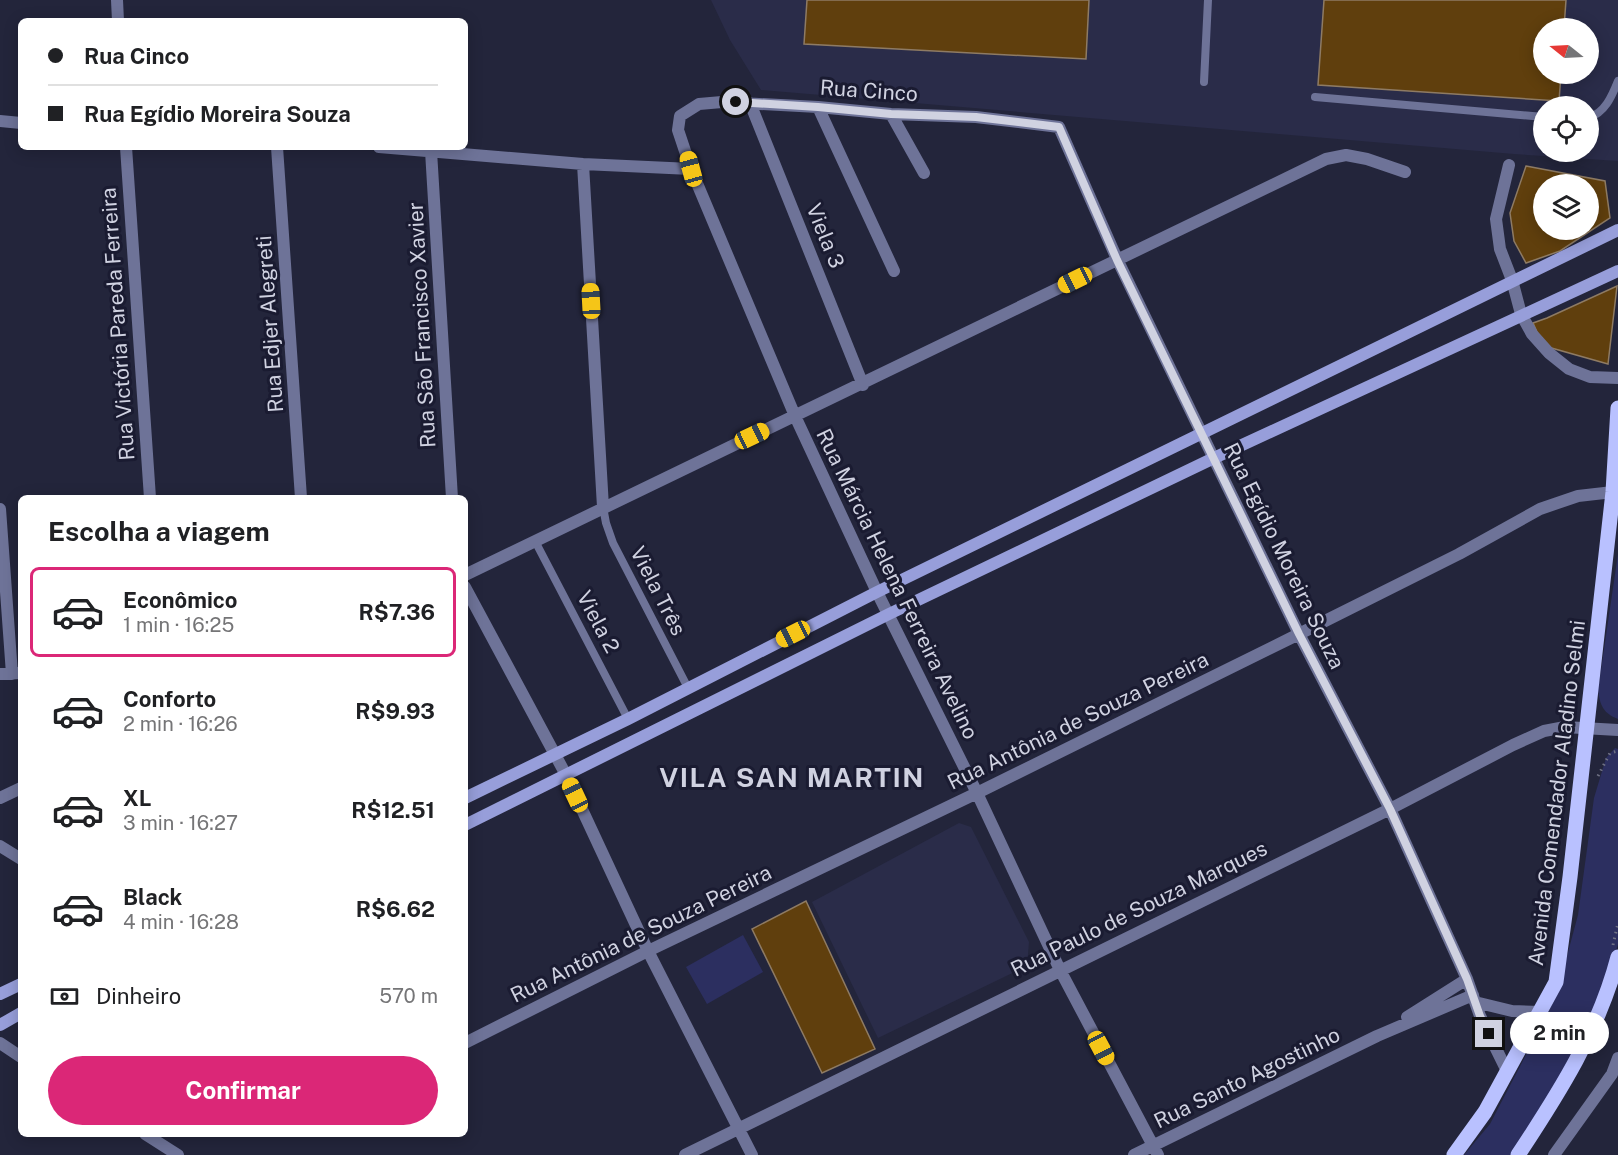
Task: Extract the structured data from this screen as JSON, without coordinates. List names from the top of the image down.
{
  "streets": {
    "main road": ["Avenida Comendador Aladino Selmi"],
    "street": [
      "Rua Cinco",
      "Viela 3",
      "Rua Victória Pareda Ferreira",
      "Rua Edjer Alegreti",
      "Rua São Francisco Xavier",
      "Rua Egídio Moreira Souza",
      "Rua Márcia Helena Ferreira Avelino",
      "Rua Antônia de Souza Pereira",
      "Rua Paulo de Souza Marques",
      "Rua Santo Agostinho"
    ],
    "lane": ["Viela Três", "Viela 2"]
  },
  "crossings": [
    ["Rua Cinco", "Viela 3"],
    ["Rua Cinco", "Rua Egídio Moreira Souza"],
    ["Rua Cinco", "Rua Márcia Helena Ferreira Avelino"],
    ["Rua Egídio Moreira Souza", "Rua Antônia de Souza Pereira"],
    ["Rua Egídio Moreira Souza", "Avenida Comendador Aladino Selmi"],
    ["Rua Egídio Moreira Souza", "Rua Paulo de Souza Marques"],
    ["Rua Egídio Moreira Souza", "Rua Santo Agostinho"],
    ["Rua Márcia Helena Ferreira Avelino", "Rua Antônia de Souza Pereira"],
    ["Rua Márcia Helena Ferreira Avelino", "Rua Paulo de Souza Marques"],
    ["Rua Márcia Helena Ferreira Avelino", "Rua Santo Agostinho"],
    ["Rua Antônia de Souza Pereira", "Avenida Comendador Aladino Selmi"],
    ["Avenida Comendador Aladino Selmi", "Rua Paulo de Souza Marques"]
  ],
  "districts": ["VILA SAN MARTIN"],
  "north": "left",
  "page": {
    "banner": ["Rua Cinco", "Rua Egídio Moreira Souza"],
    "heading": "Escolha a viagem",
    "list": [
      {
        "name": "Econômico",
        "note": "1 min · 16:25",
        "value": "R$7.36"
      },
      {
        "name": "Conforto",
        "note": "2 min · 16:26",
        "value": "R$9.93"
      },
      {
        "name": "XL",
        "note": "3 min · 16:27",
        "value": "R$12.51"
      },
      {
        "name": "Black",
        "note": "4 min · 16:28",
        "value": "R$6.62"
      }
    ],
    "pay": ["Dinheiro", "570 m"],
    "bubble": "2 min",
    "buttons": "Confirmar"
  }
}
